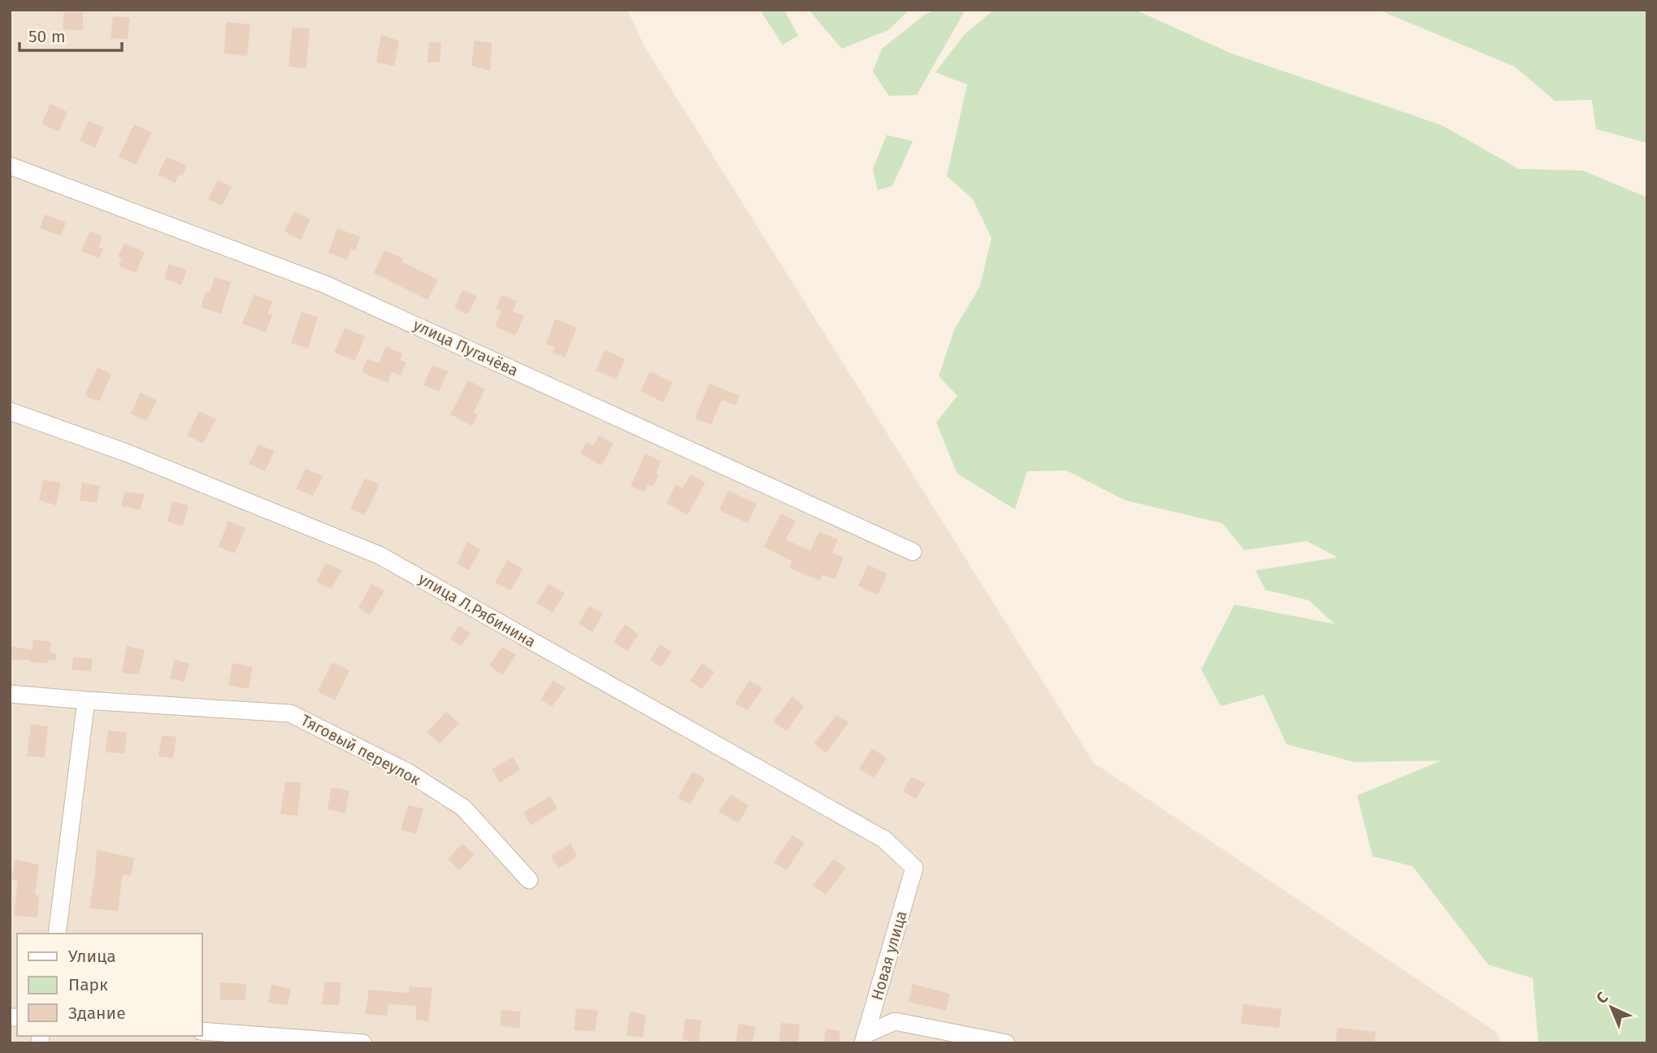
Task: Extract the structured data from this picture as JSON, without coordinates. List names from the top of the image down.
{
  "streets": {
    "street": [
      "улица Пугачёва",
      "улица Л.Рябинина",
      "Тяговый переулок",
      "Новая улица"
    ]
  },
  "crossings": [
    ["улица Л.Рябинина", "Новая улица"]
  ],
  "legend": ["Улица", "Парк", "Здание"],
  "scale_bar": "50 m",
  "north": "top left"
}
